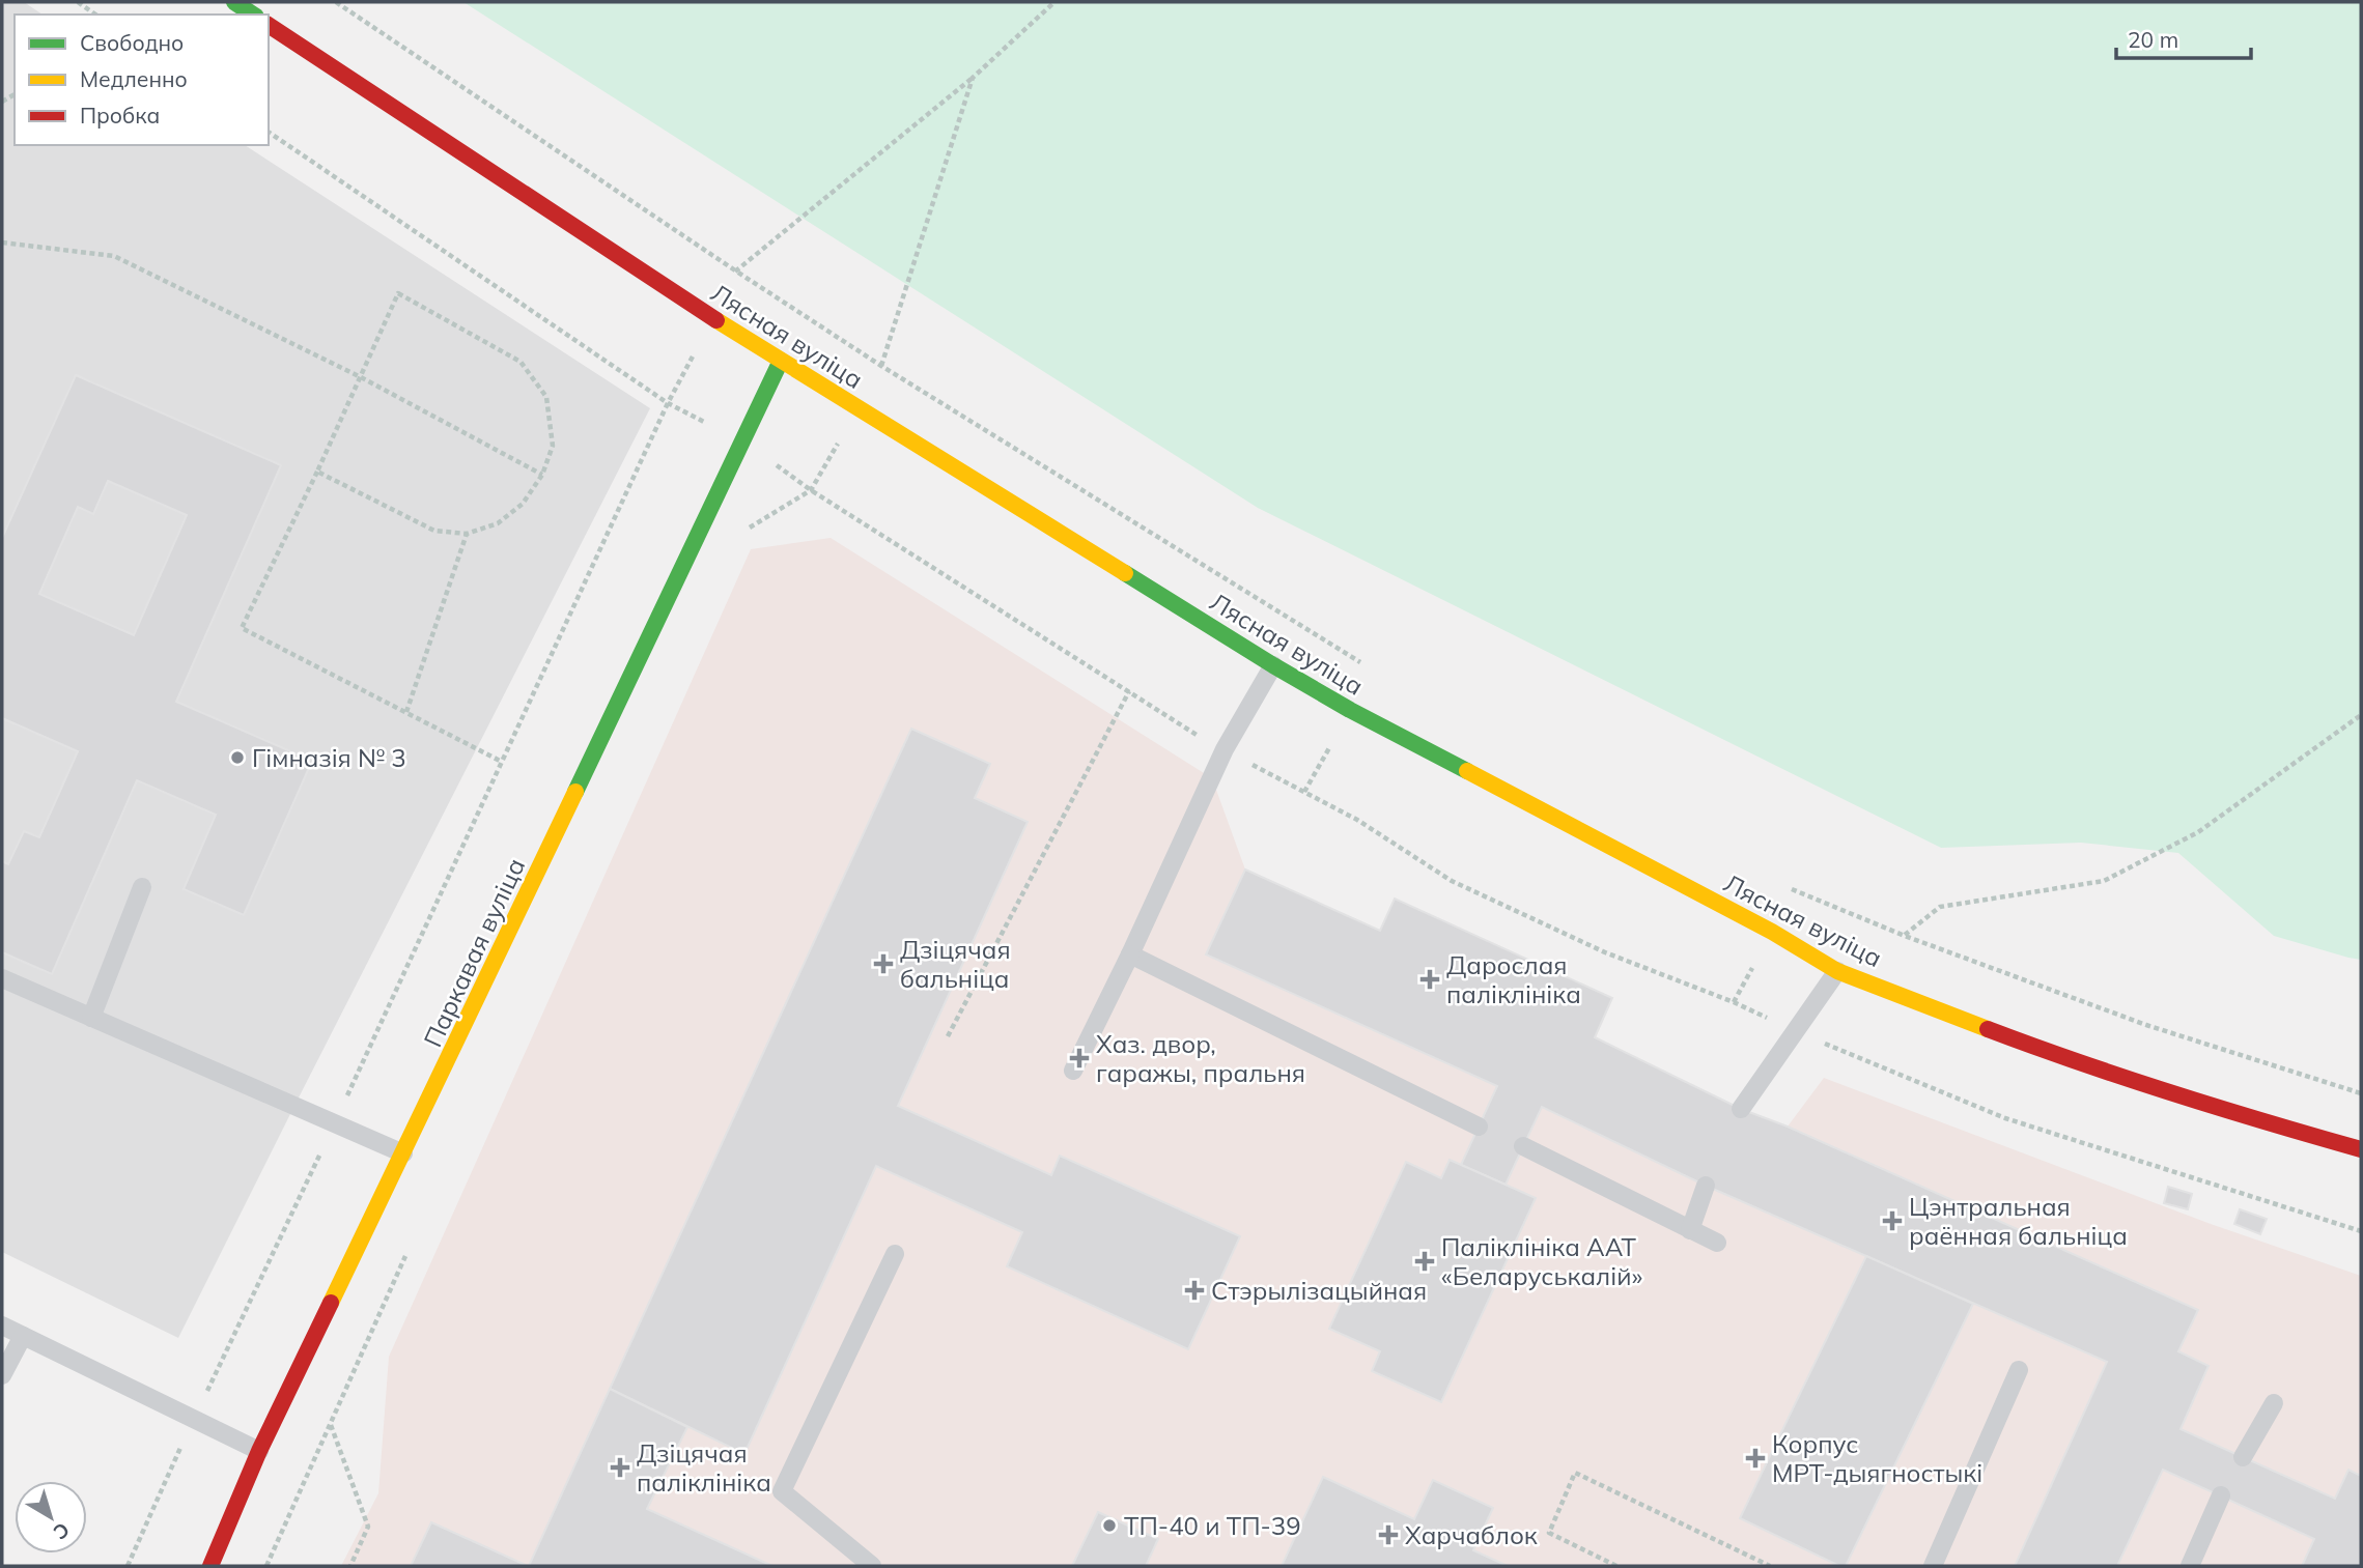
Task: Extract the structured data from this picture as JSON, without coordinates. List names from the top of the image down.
{
  "streets": {
    "main road": ["Лясная вуліца", "Паркавая вуліца"]
  },
  "crossings": [
    ["Лясная вуліца", "Паркавая вуліца"]
  ],
  "places": {
    "other": ["Гімназія № 3", "ТП-40 и ТП-39"],
    "health": [
      "Дзіцячая бальніца",
      "Дарослая паліклініка",
      "Хаз. двор, гаражы, пральня",
      "Цэнтральная раённая бальніца",
      "Паліклініка ААТ «Беларуськалій»",
      "Стэрылізацыйная",
      "Корпус МРТ-дыягностыкі",
      "Дзіцячая паліклініка",
      "Харчаблок"
    ]
  },
  "legend": ["Свободно", "Медленно", "Пробка"],
  "scale_bar": "20 m",
  "north": "bottom right"
}
